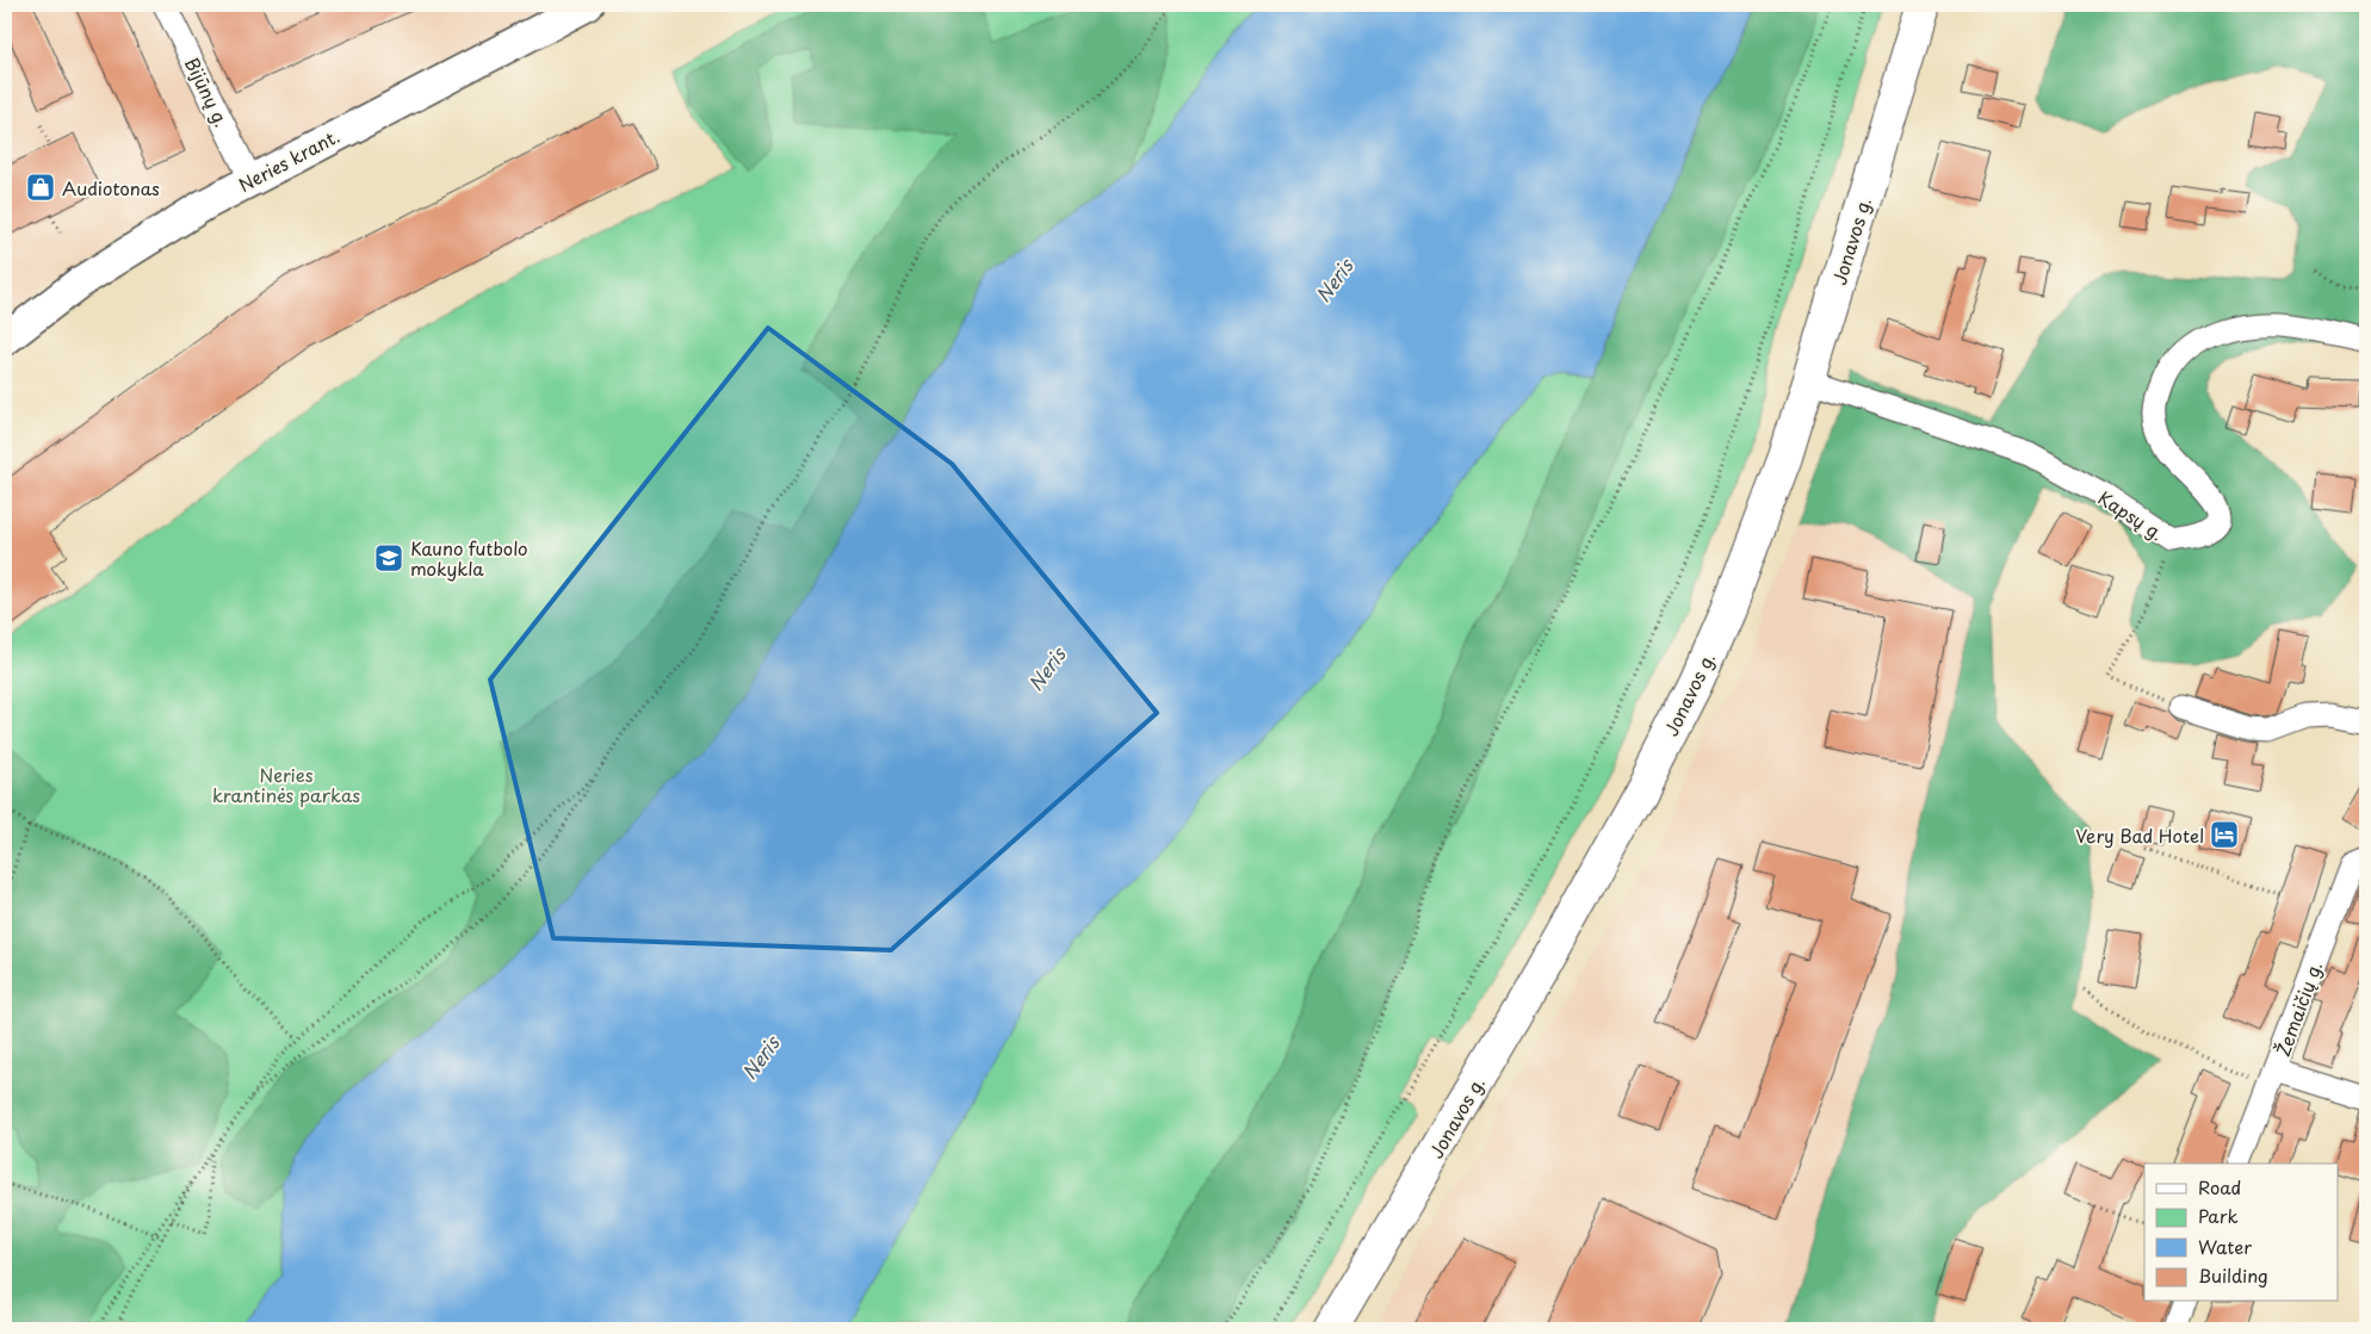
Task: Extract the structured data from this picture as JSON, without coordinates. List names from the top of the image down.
{
  "streets": {
    "main road": ["Neries krant.", "Jonavos g."],
    "street": ["Bijūnų g.", "Kapsų g.", "Žemaičių g."]
  },
  "crossings": [
    ["Bijūnų g.", "Neries krant."],
    ["Jonavos g.", "Kapsų g."]
  ],
  "water": ["Neris"],
  "parks": ["Neries krantinės parkas"],
  "places": {
    "shop": ["Audiotonas"],
    "school or university": ["Kauno futbolo mokykla"],
    "hotel": ["Very Bad Hotel"]
  },
  "legend": [
    "Road",
    "Park",
    "Water",
    "Building"
  ]
}
